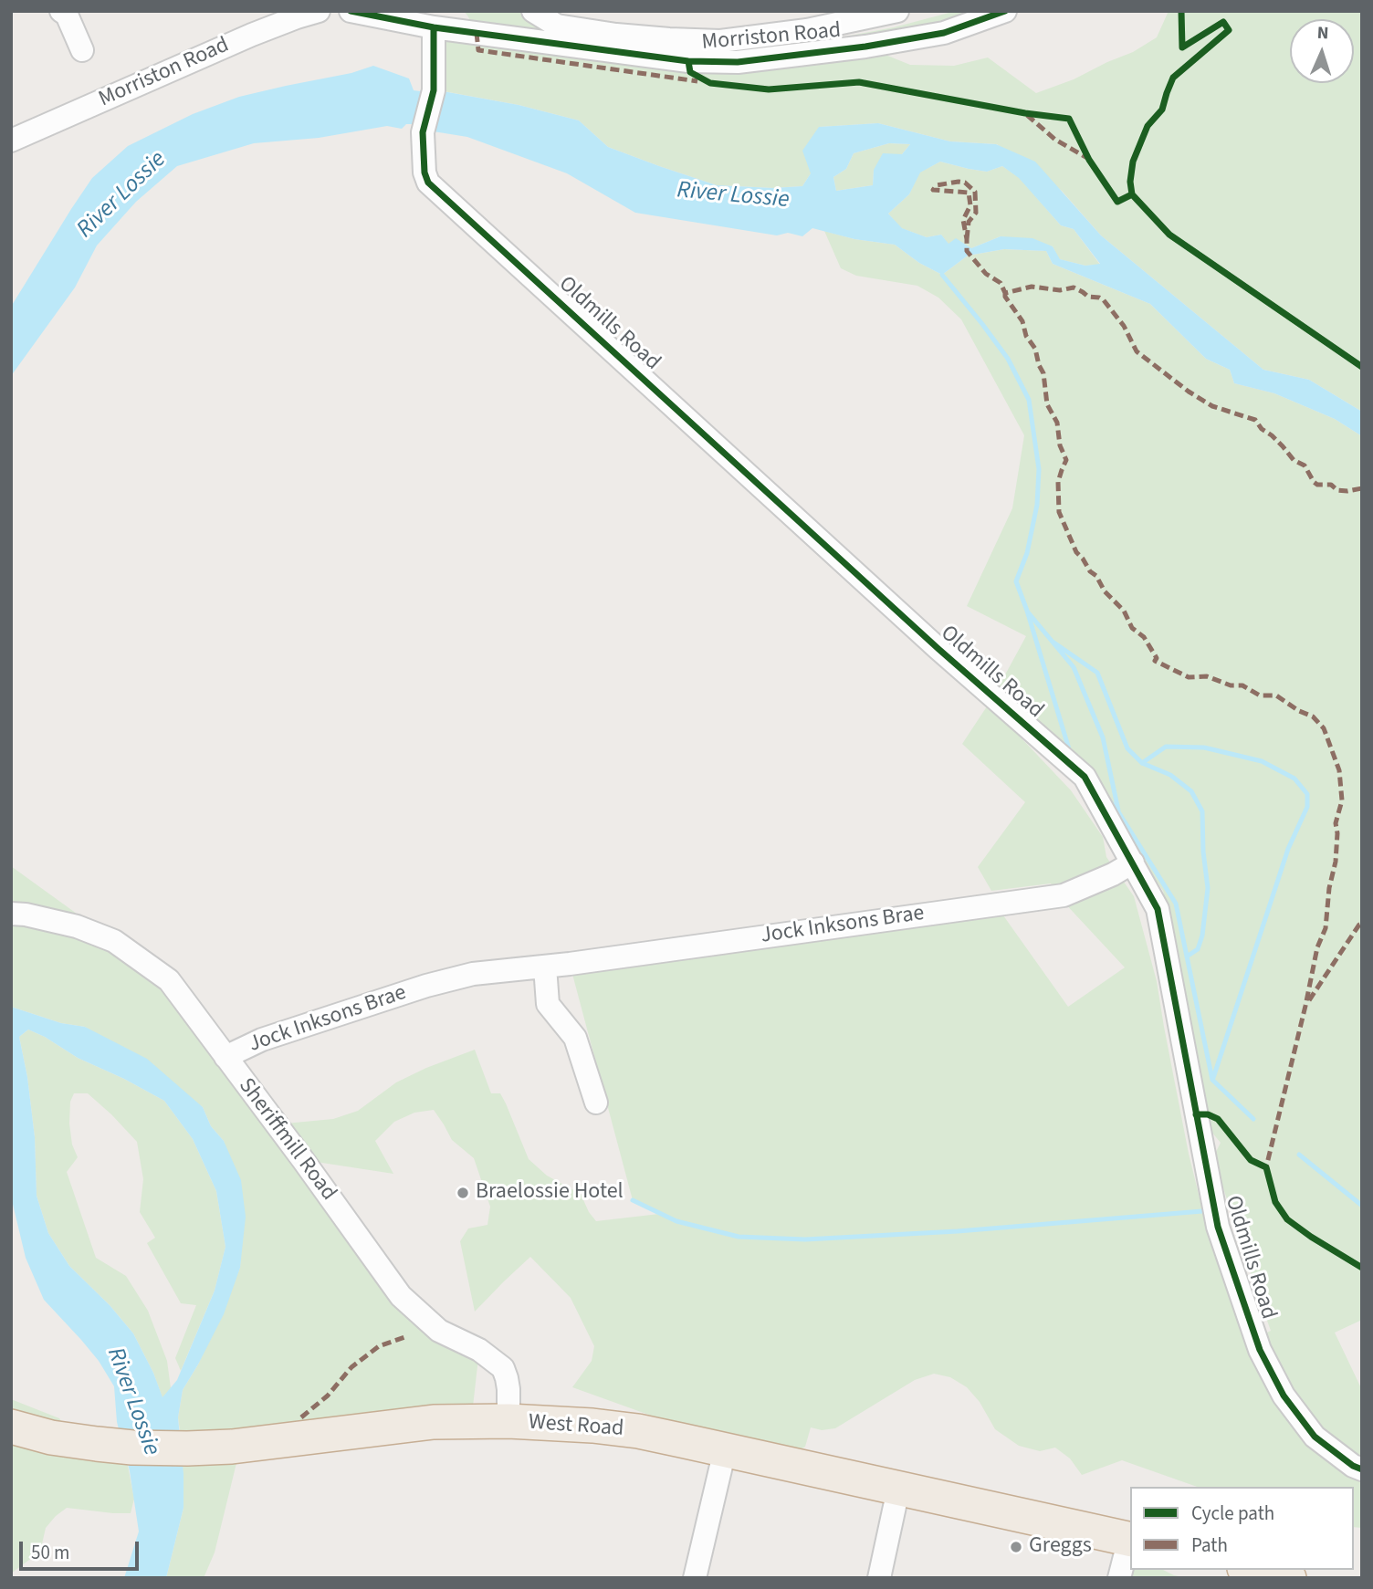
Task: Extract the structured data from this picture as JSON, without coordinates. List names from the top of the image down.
{
  "streets": {
    "highway": ["West Road"],
    "street": [
      "Morriston Road",
      "Oldmills Road",
      "Jock Inksons Brae",
      "Sheriffmill Road"
    ]
  },
  "crossings": [
    ["Morriston Road", "Oldmills Road"],
    ["Oldmills Road", "Jock Inksons Brae"],
    ["Jock Inksons Brae", "Sheriffmill Road"],
    ["Sheriffmill Road", "West Road"]
  ],
  "water": ["River Lossie"],
  "places": ["Braelossie Hotel", "Greggs"],
  "legend": ["Cycle path", "Path"],
  "scale_bar": "50 m",
  "north": "top"
}
